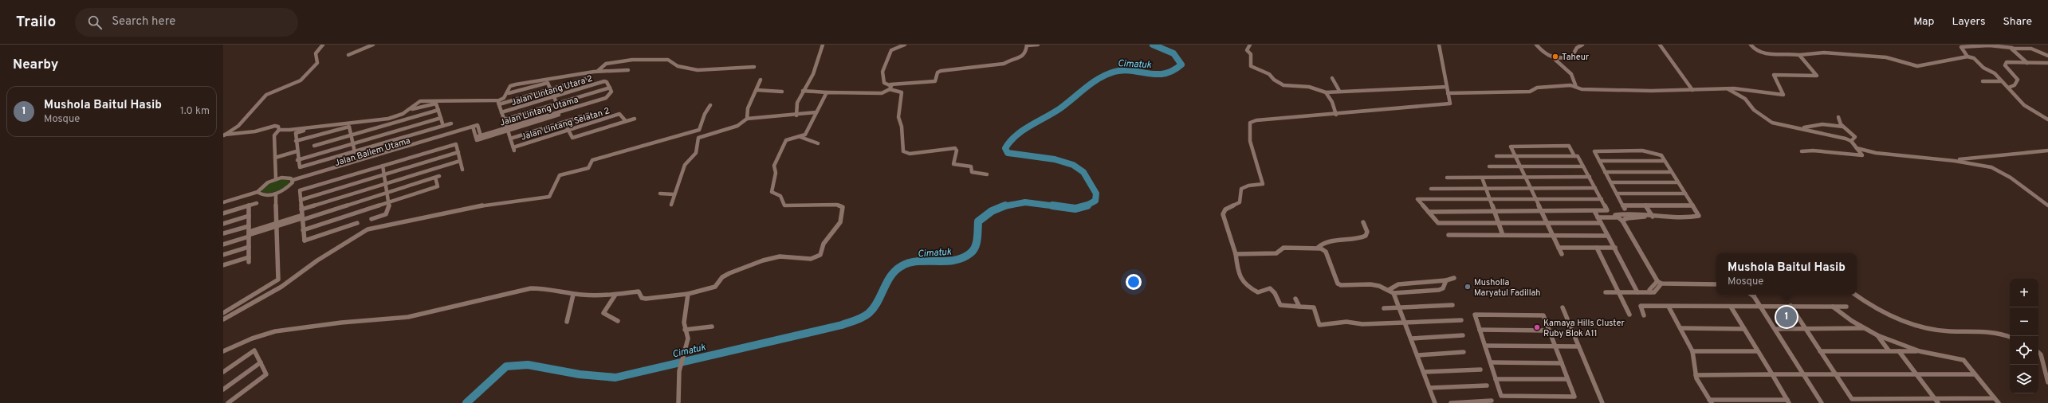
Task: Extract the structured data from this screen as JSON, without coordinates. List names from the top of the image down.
{
  "streets": {
    "street": [
      "Jalan Lintang Utara 2",
      "Jalan Lintang Utama",
      "Jalan Lintang Selatan 2",
      "Jalan Baliem Utama"
    ]
  },
  "crossings": [
    ["Jalan Lintang Utara 2", "Jalan Lintang Utama"],
    ["Jalan Lintang Utama", "Jalan Baliem Utama"]
  ],
  "water": ["Cimatuk"],
  "places": ["Taheur", "Musholla Maryatul Fadillah", "Kamaya Hills Cluster Ruby Blok A11"],
  "page": {
    "header": "Trailo",
    "search": "Search here",
    "nav": ["Map", "Layers", "Share"],
    "heading": "Nearby",
    "list": [
      {
        "mark": "1",
        "name": "Mushola Baitul Hasib",
        "note": "Mosque",
        "value": "1.0 km"
      }
    ],
    "popup": ["Mushola Baitul Hasib", "Mosque"],
    "map_buttons": ["+", "−"],
    "pins": "1"
  }
}
